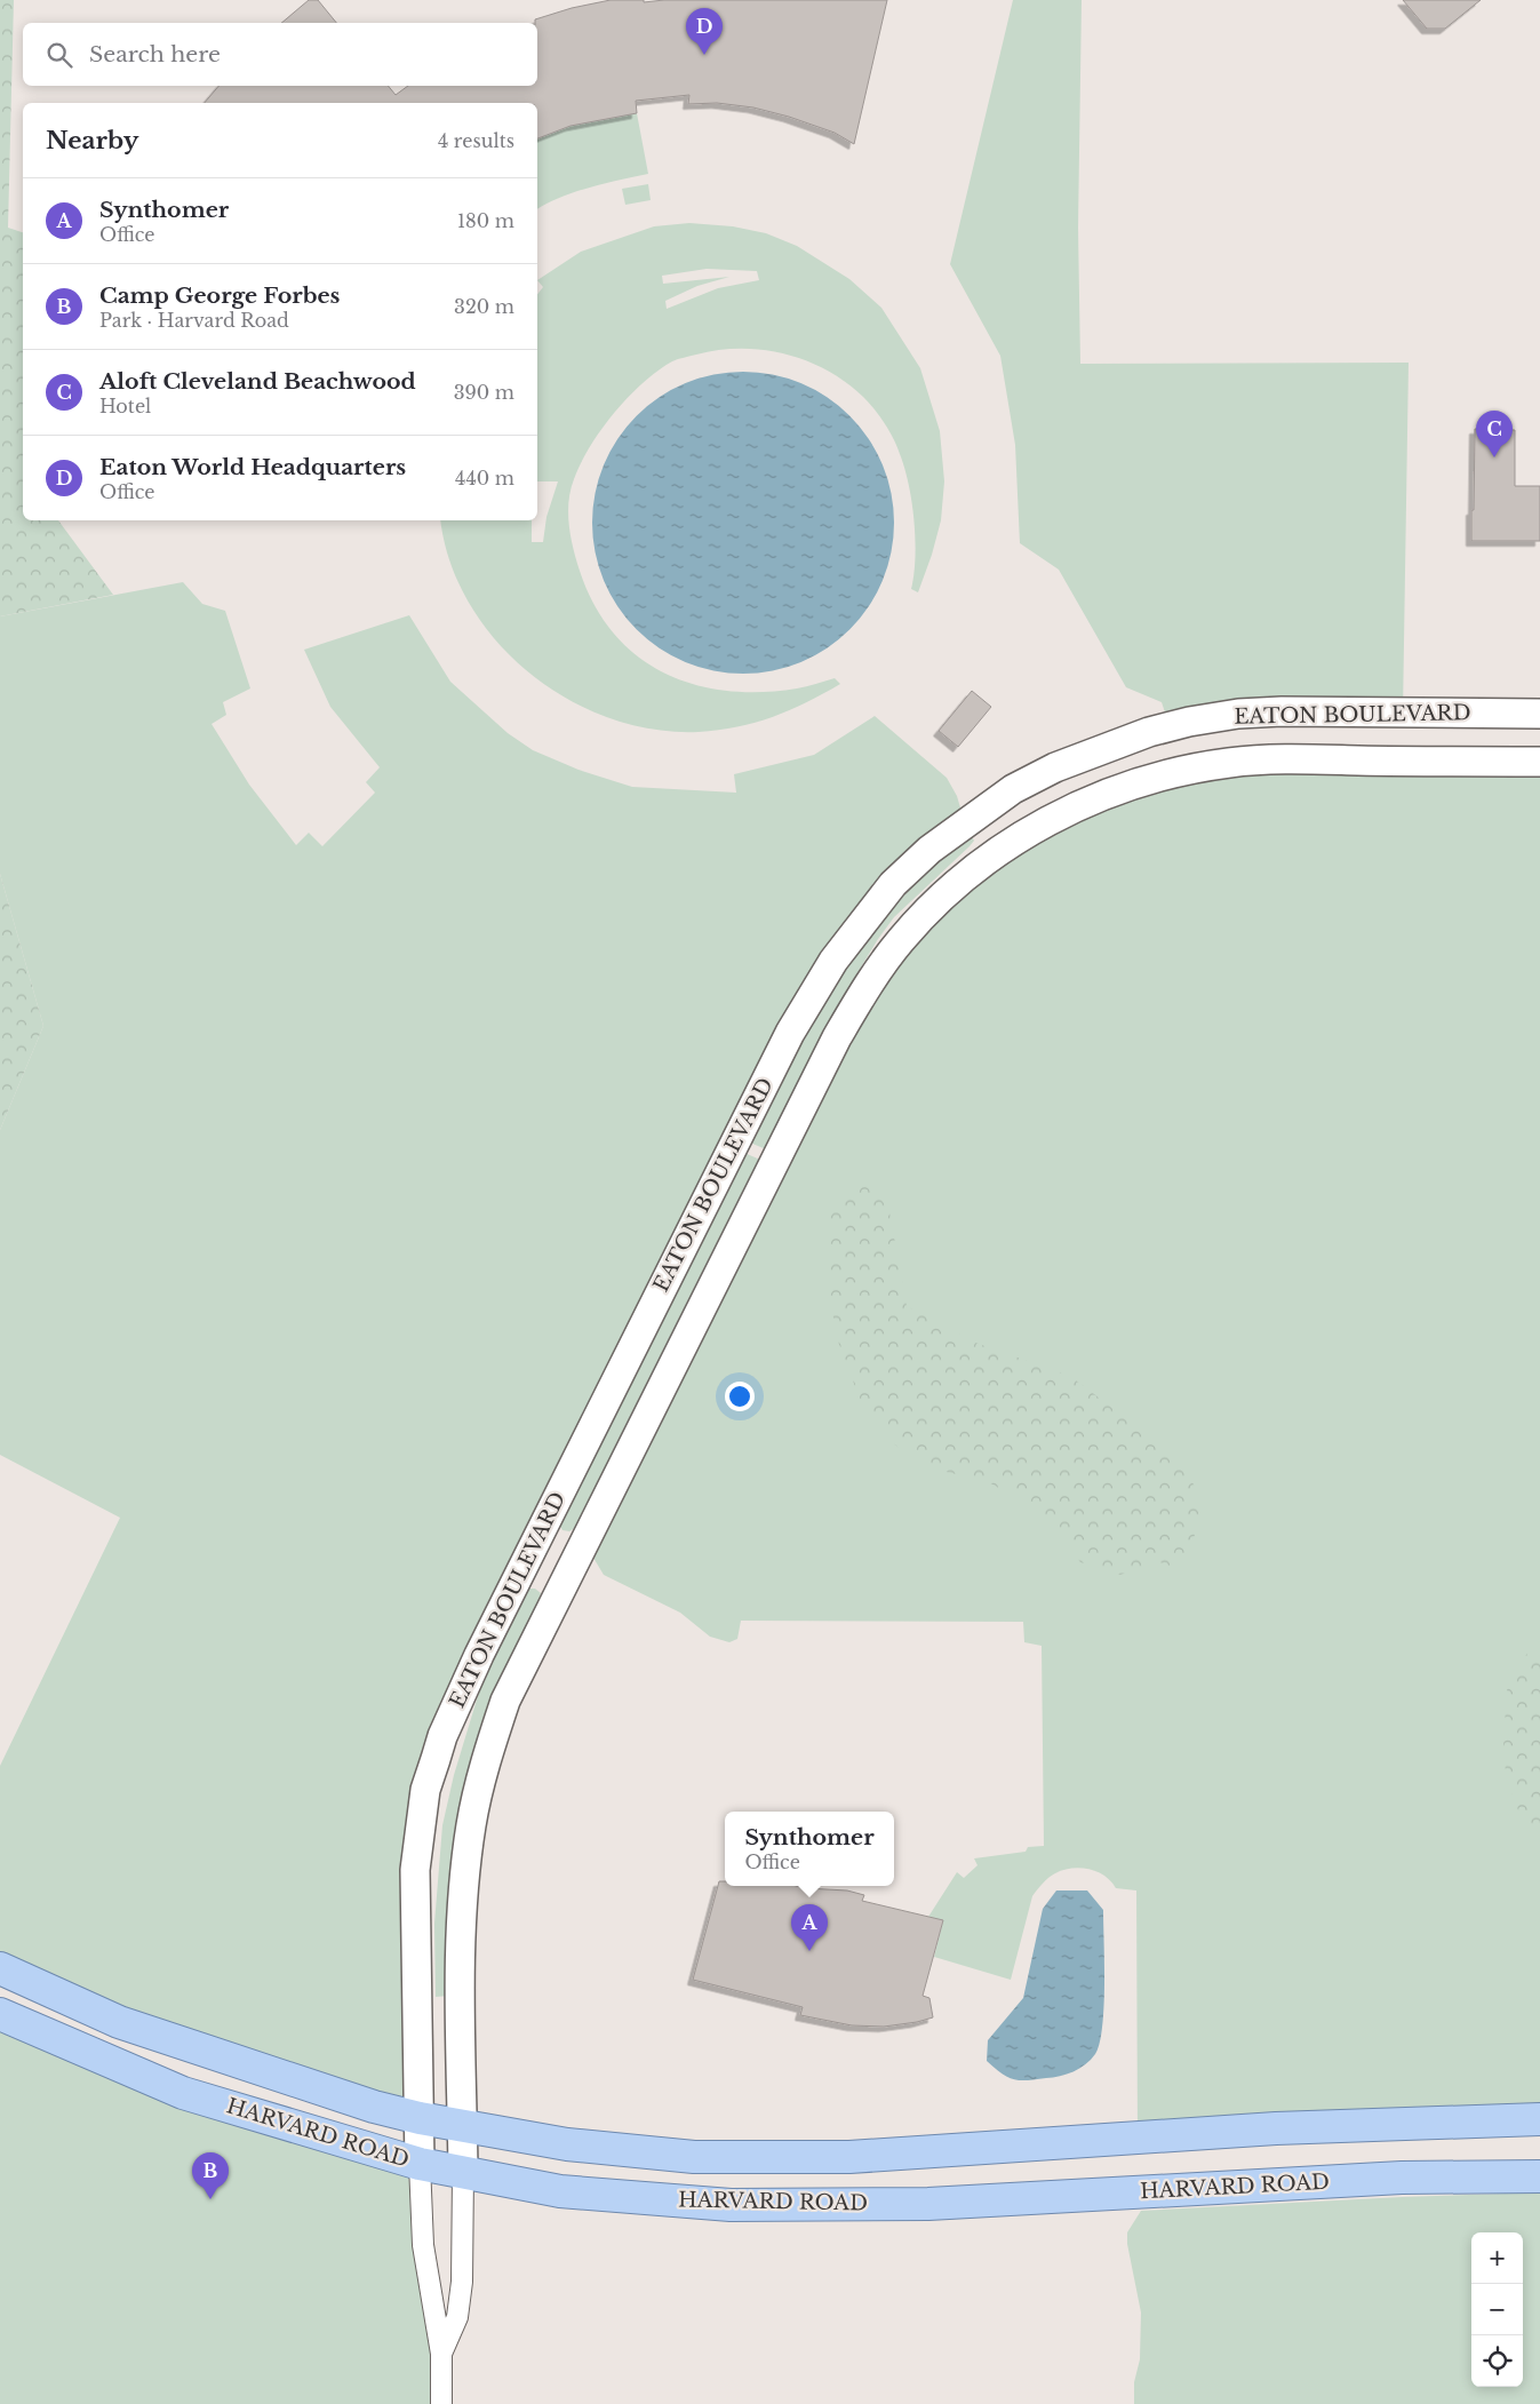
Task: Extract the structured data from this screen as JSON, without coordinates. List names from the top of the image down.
{
  "streets": {
    "main road": ["HARVARD ROAD"],
    "street": ["EATON BOULEVARD"]
  },
  "crossings": [
    ["EATON BOULEVARD", "HARVARD ROAD"]
  ],
  "page": {
    "pins": [
      "D",
      "C",
      "A",
      "B"
    ],
    "search": "Search here",
    "heading": ["Nearby", "4 results"],
    "list": [
      {
        "mark": "A",
        "name": "Synthomer",
        "note": "Office",
        "value": "180 m"
      },
      {
        "mark": "B",
        "name": "Camp George Forbes",
        "note": "Park · Harvard Road",
        "value": "320 m"
      },
      {
        "mark": "C",
        "name": "Aloft Cleveland Beachwood",
        "note": "Hotel",
        "value": "390 m"
      },
      {
        "mark": "D",
        "name": "Eaton World Headquarters",
        "note": "Office",
        "value": "440 m"
      }
    ],
    "popup": ["Synthomer", "Office"],
    "map_buttons": ["+", "−"]
  }
}
